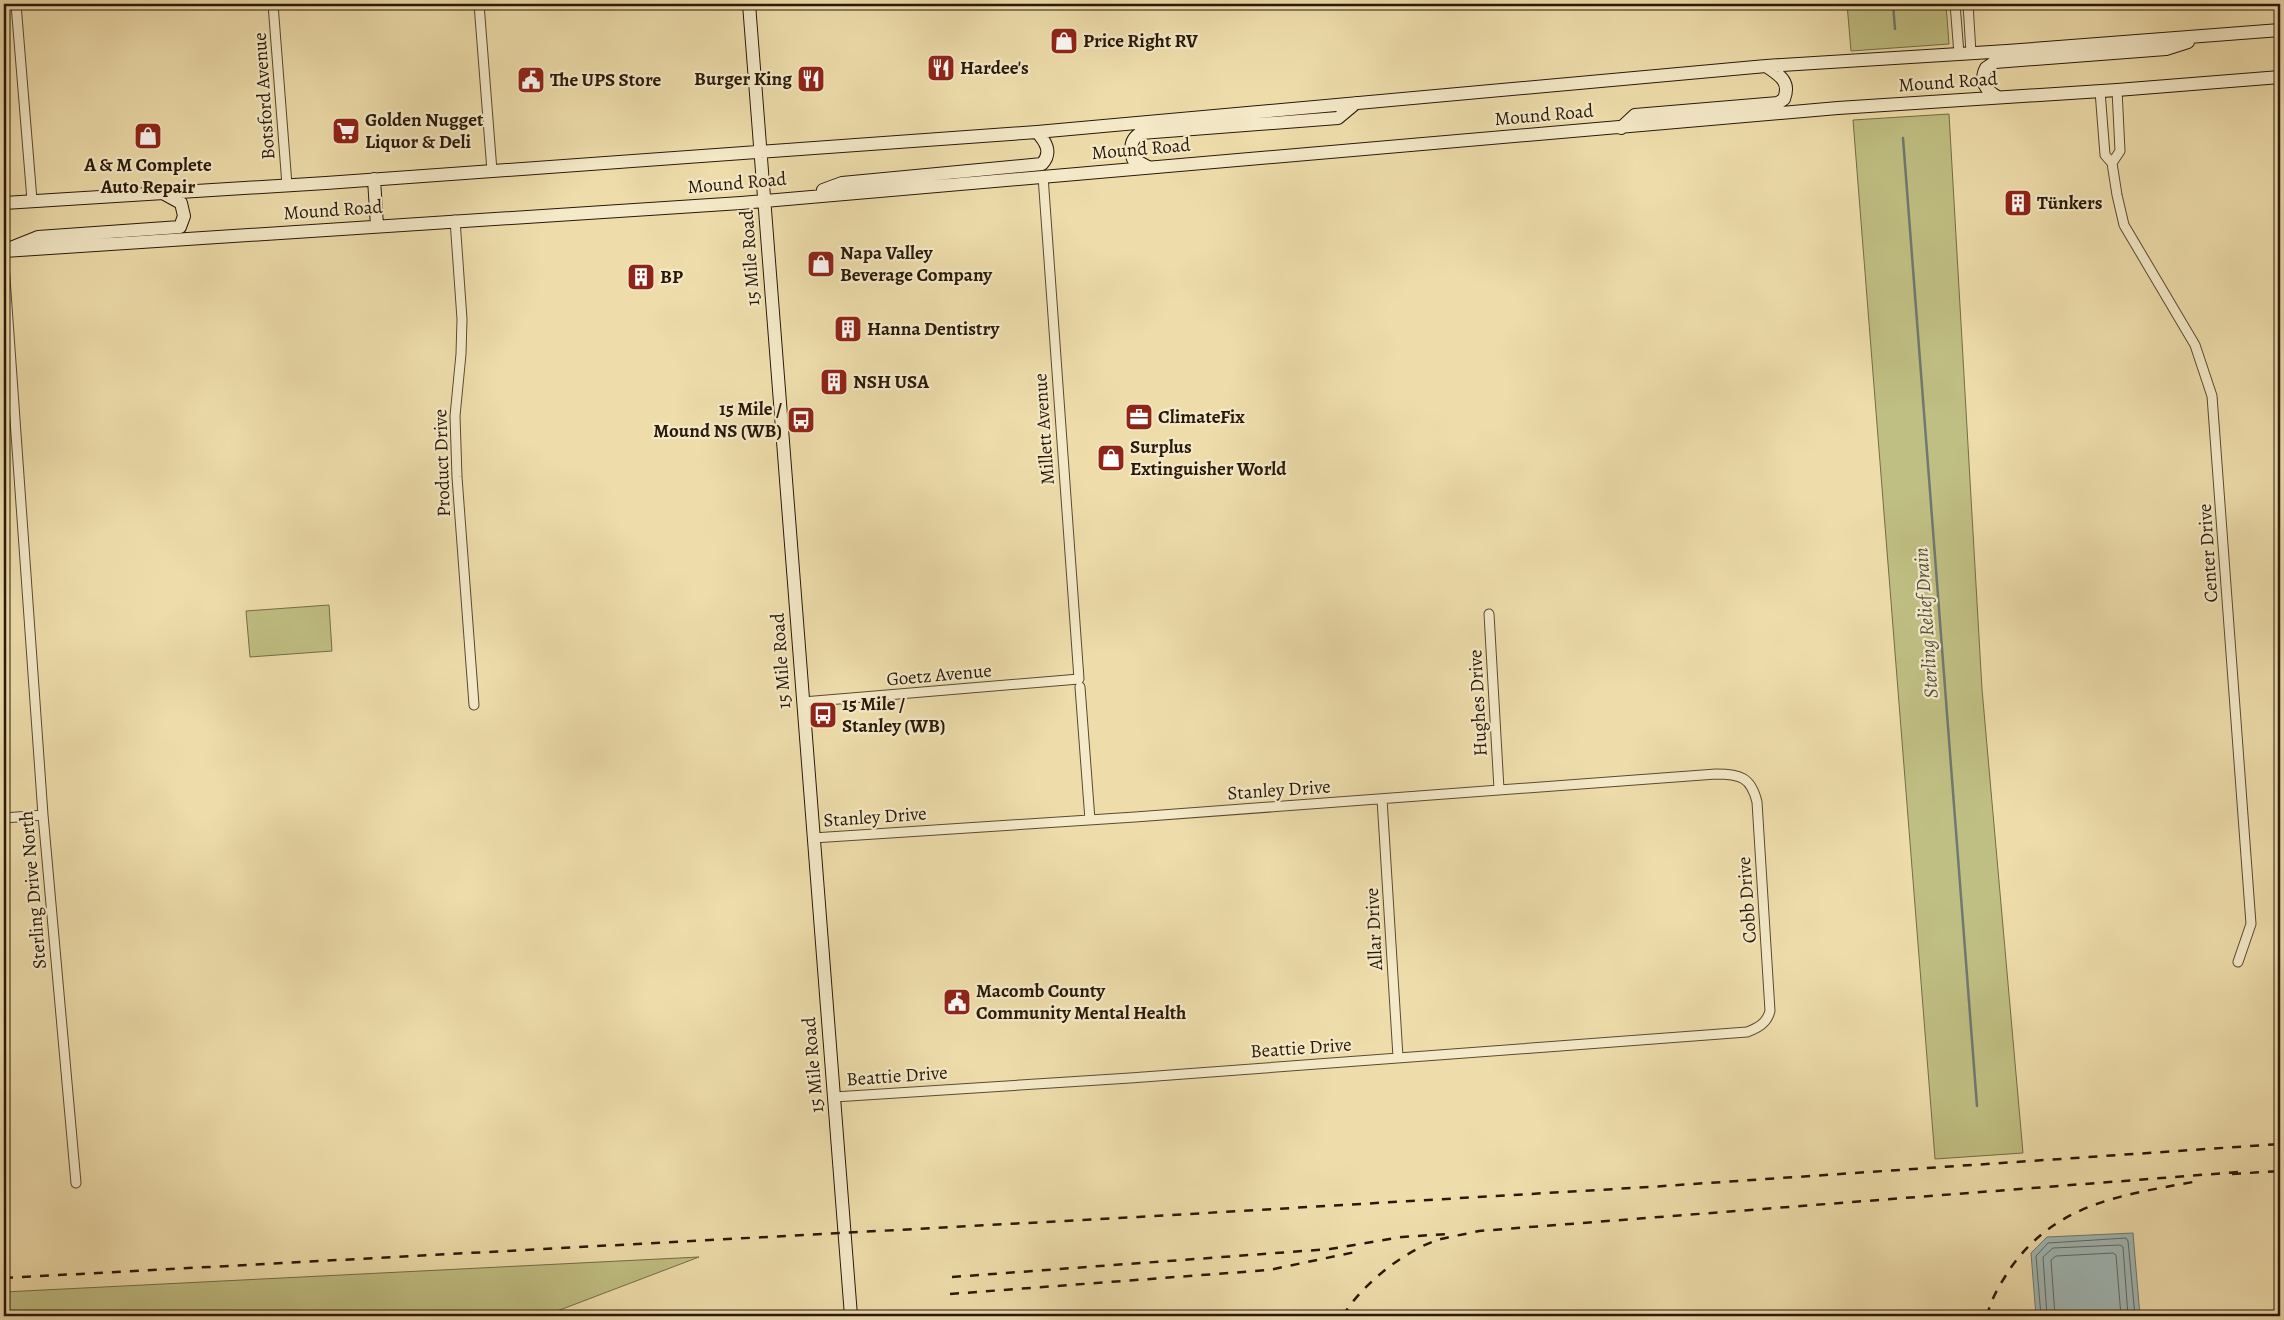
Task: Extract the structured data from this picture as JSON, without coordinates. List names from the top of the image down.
{
  "streets": {
    "main road": ["Mound Road", "15 Mile Road"],
    "street": [
      "Botsford Avenue",
      "Millett Avenue",
      "Product Drive",
      "Center Drive",
      "Goetz Avenue",
      "Hughes Drive",
      "Stanley Drive",
      "Sterling Drive North",
      "Cobb Drive",
      "Allar Drive",
      "Beattie Drive"
    ]
  },
  "crossings": [
    ["Mound Road", "Botsford Avenue"],
    ["Mound Road", "15 Mile Road"],
    ["Mound Road", "Millett Avenue"],
    ["Mound Road", "Product Drive"],
    ["Mound Road", "Center Drive"],
    ["15 Mile Road", "Goetz Avenue"],
    ["15 Mile Road", "Stanley Drive"],
    ["15 Mile Road", "Beattie Drive"],
    ["Millett Avenue", "Goetz Avenue"],
    ["Millett Avenue", "Stanley Drive"],
    ["Hughes Drive", "Stanley Drive"],
    ["Stanley Drive", "Cobb Drive"],
    ["Stanley Drive", "Allar Drive"],
    ["Cobb Drive", "Beattie Drive"],
    ["Allar Drive", "Beattie Drive"]
  ],
  "water": ["Sterling Relief Drain"],
  "places": {
    "shop": [
      "Price Right RV",
      "A & M Complete Auto Repair",
      "Napa Valley Beverage Company",
      "Surplus Extinguisher World"
    ],
    "restaurant": ["Hardee's", "Burger King"],
    "public building": ["The UPS Store", "Macomb County Community Mental Health"],
    "supermarket": ["Golden Nugget Liquor & Deli"],
    "building": [
      "Tünkers",
      "BP",
      "Hanna Dentistry",
      "NSH USA"
    ],
    "office": ["ClimateFix"],
    "bus stop": ["15 Mile / Mound NS (WB)", "15 Mile / Stanley (WB)"]
  }
}
